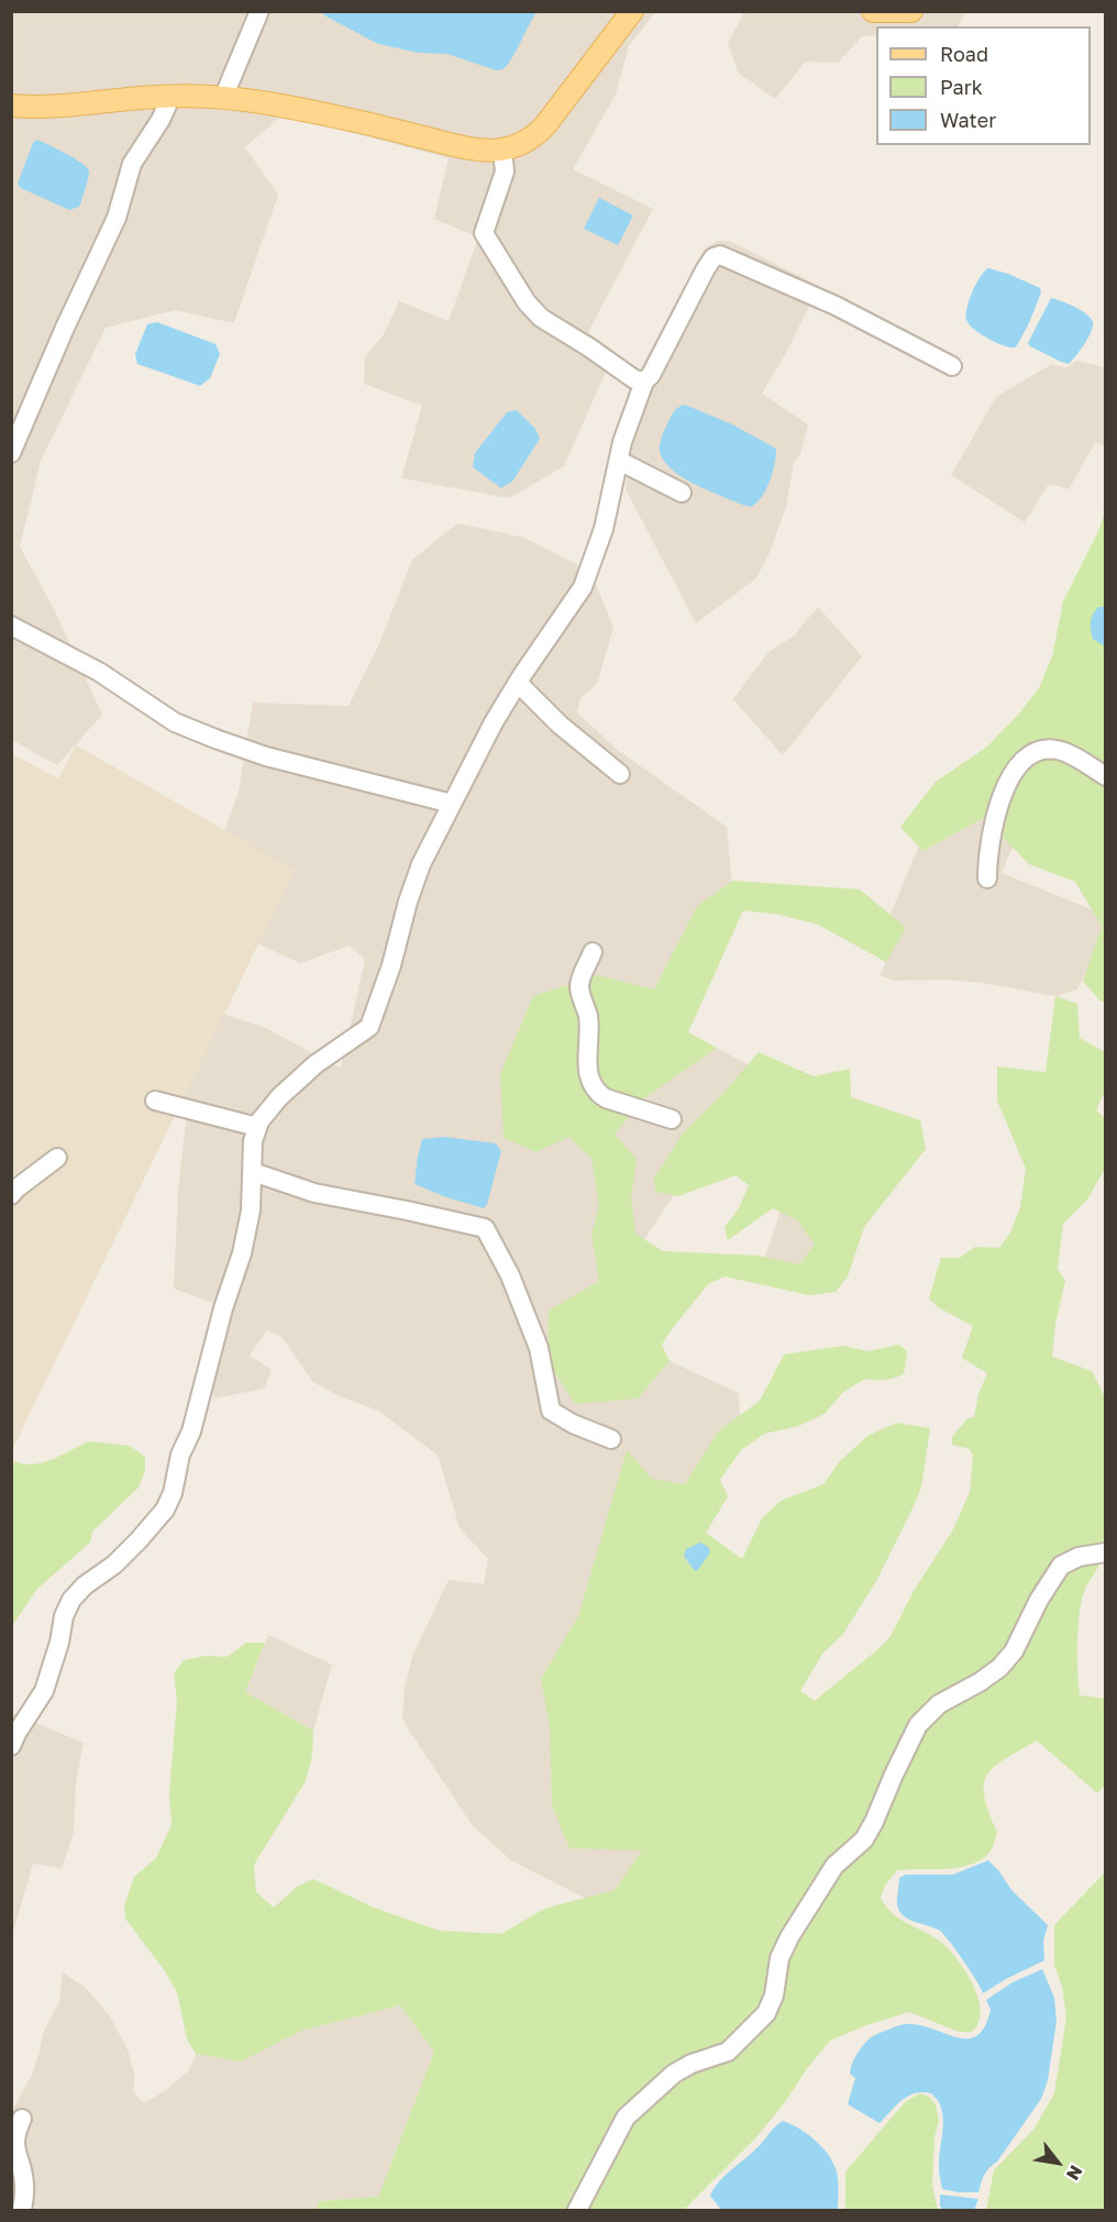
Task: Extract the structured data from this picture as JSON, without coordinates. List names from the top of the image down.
{
  "legend": ["Road", "Park", "Water"],
  "north": "bottom right"
}
